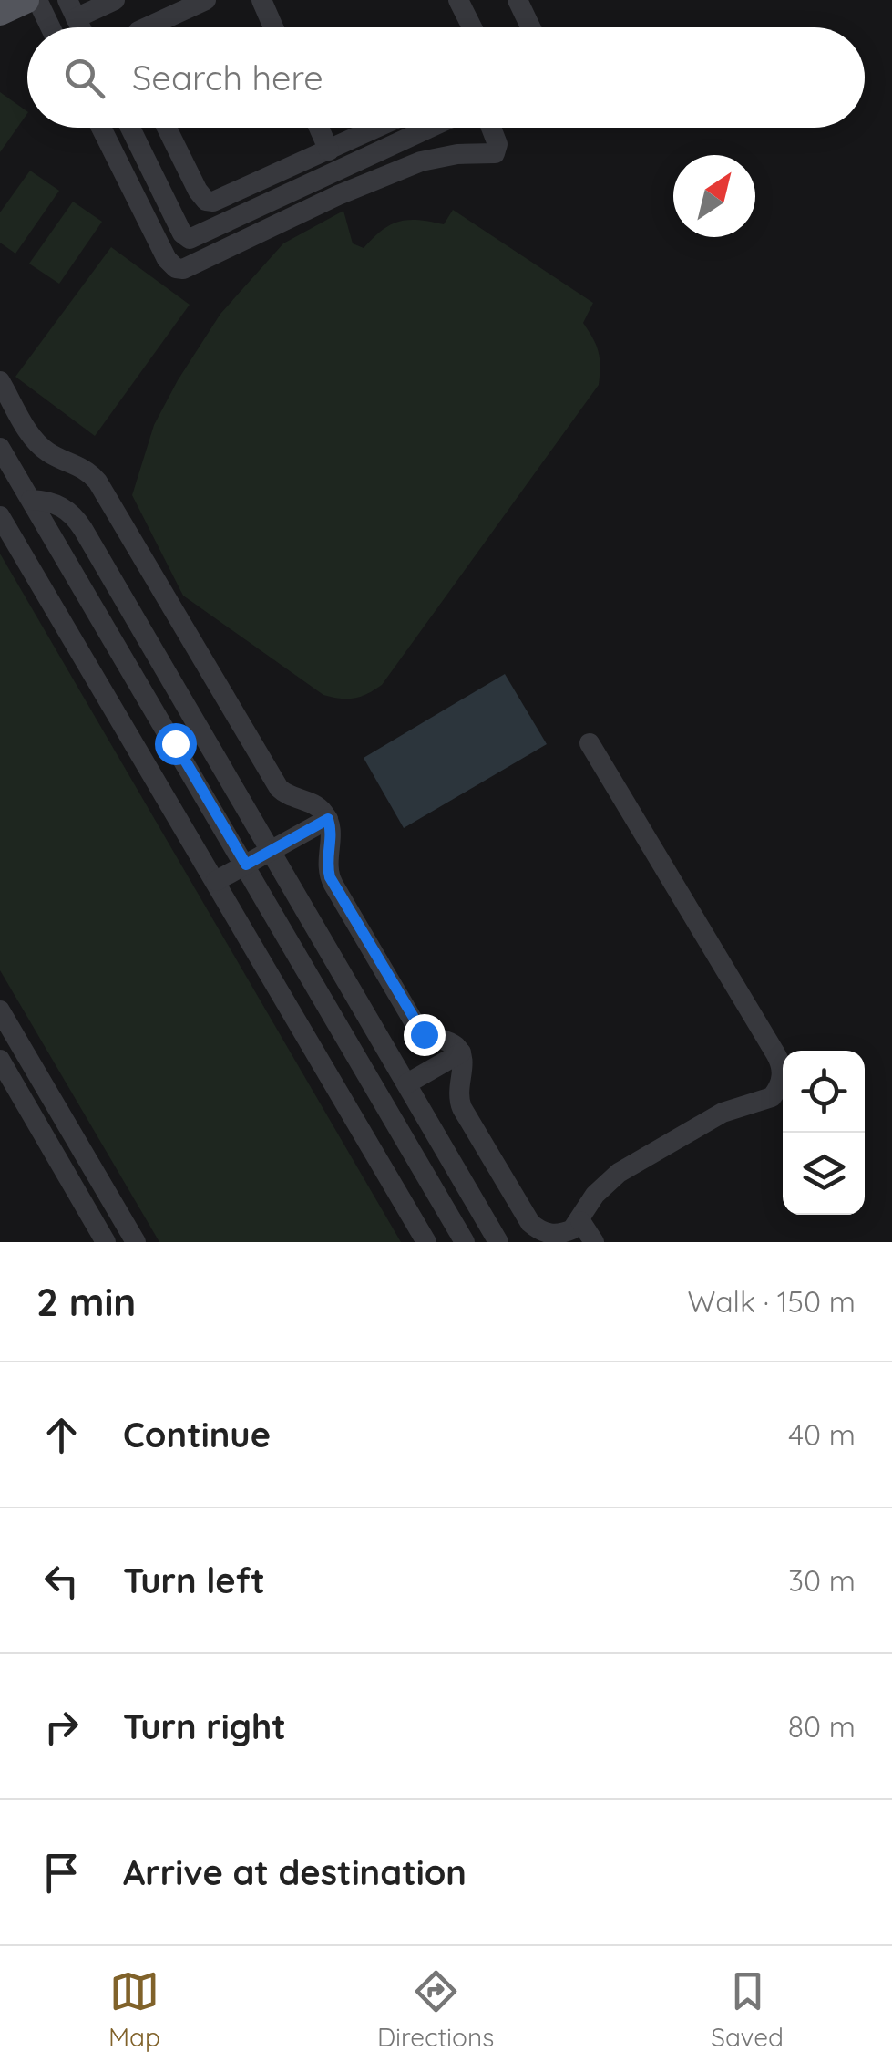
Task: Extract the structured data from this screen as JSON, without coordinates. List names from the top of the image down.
{
  "north": "top right",
  "page": {
    "search": "Search here",
    "heading": ["2 min", "Walk · 150 m"],
    "list": [
      ["Continue", "40 m"],
      ["Turn left", "30 m"],
      ["Turn right", "80 m"],
      "Arrive at destination"
    ],
    "nav": ["Map", "Directions", "Saved"]
  }
}
